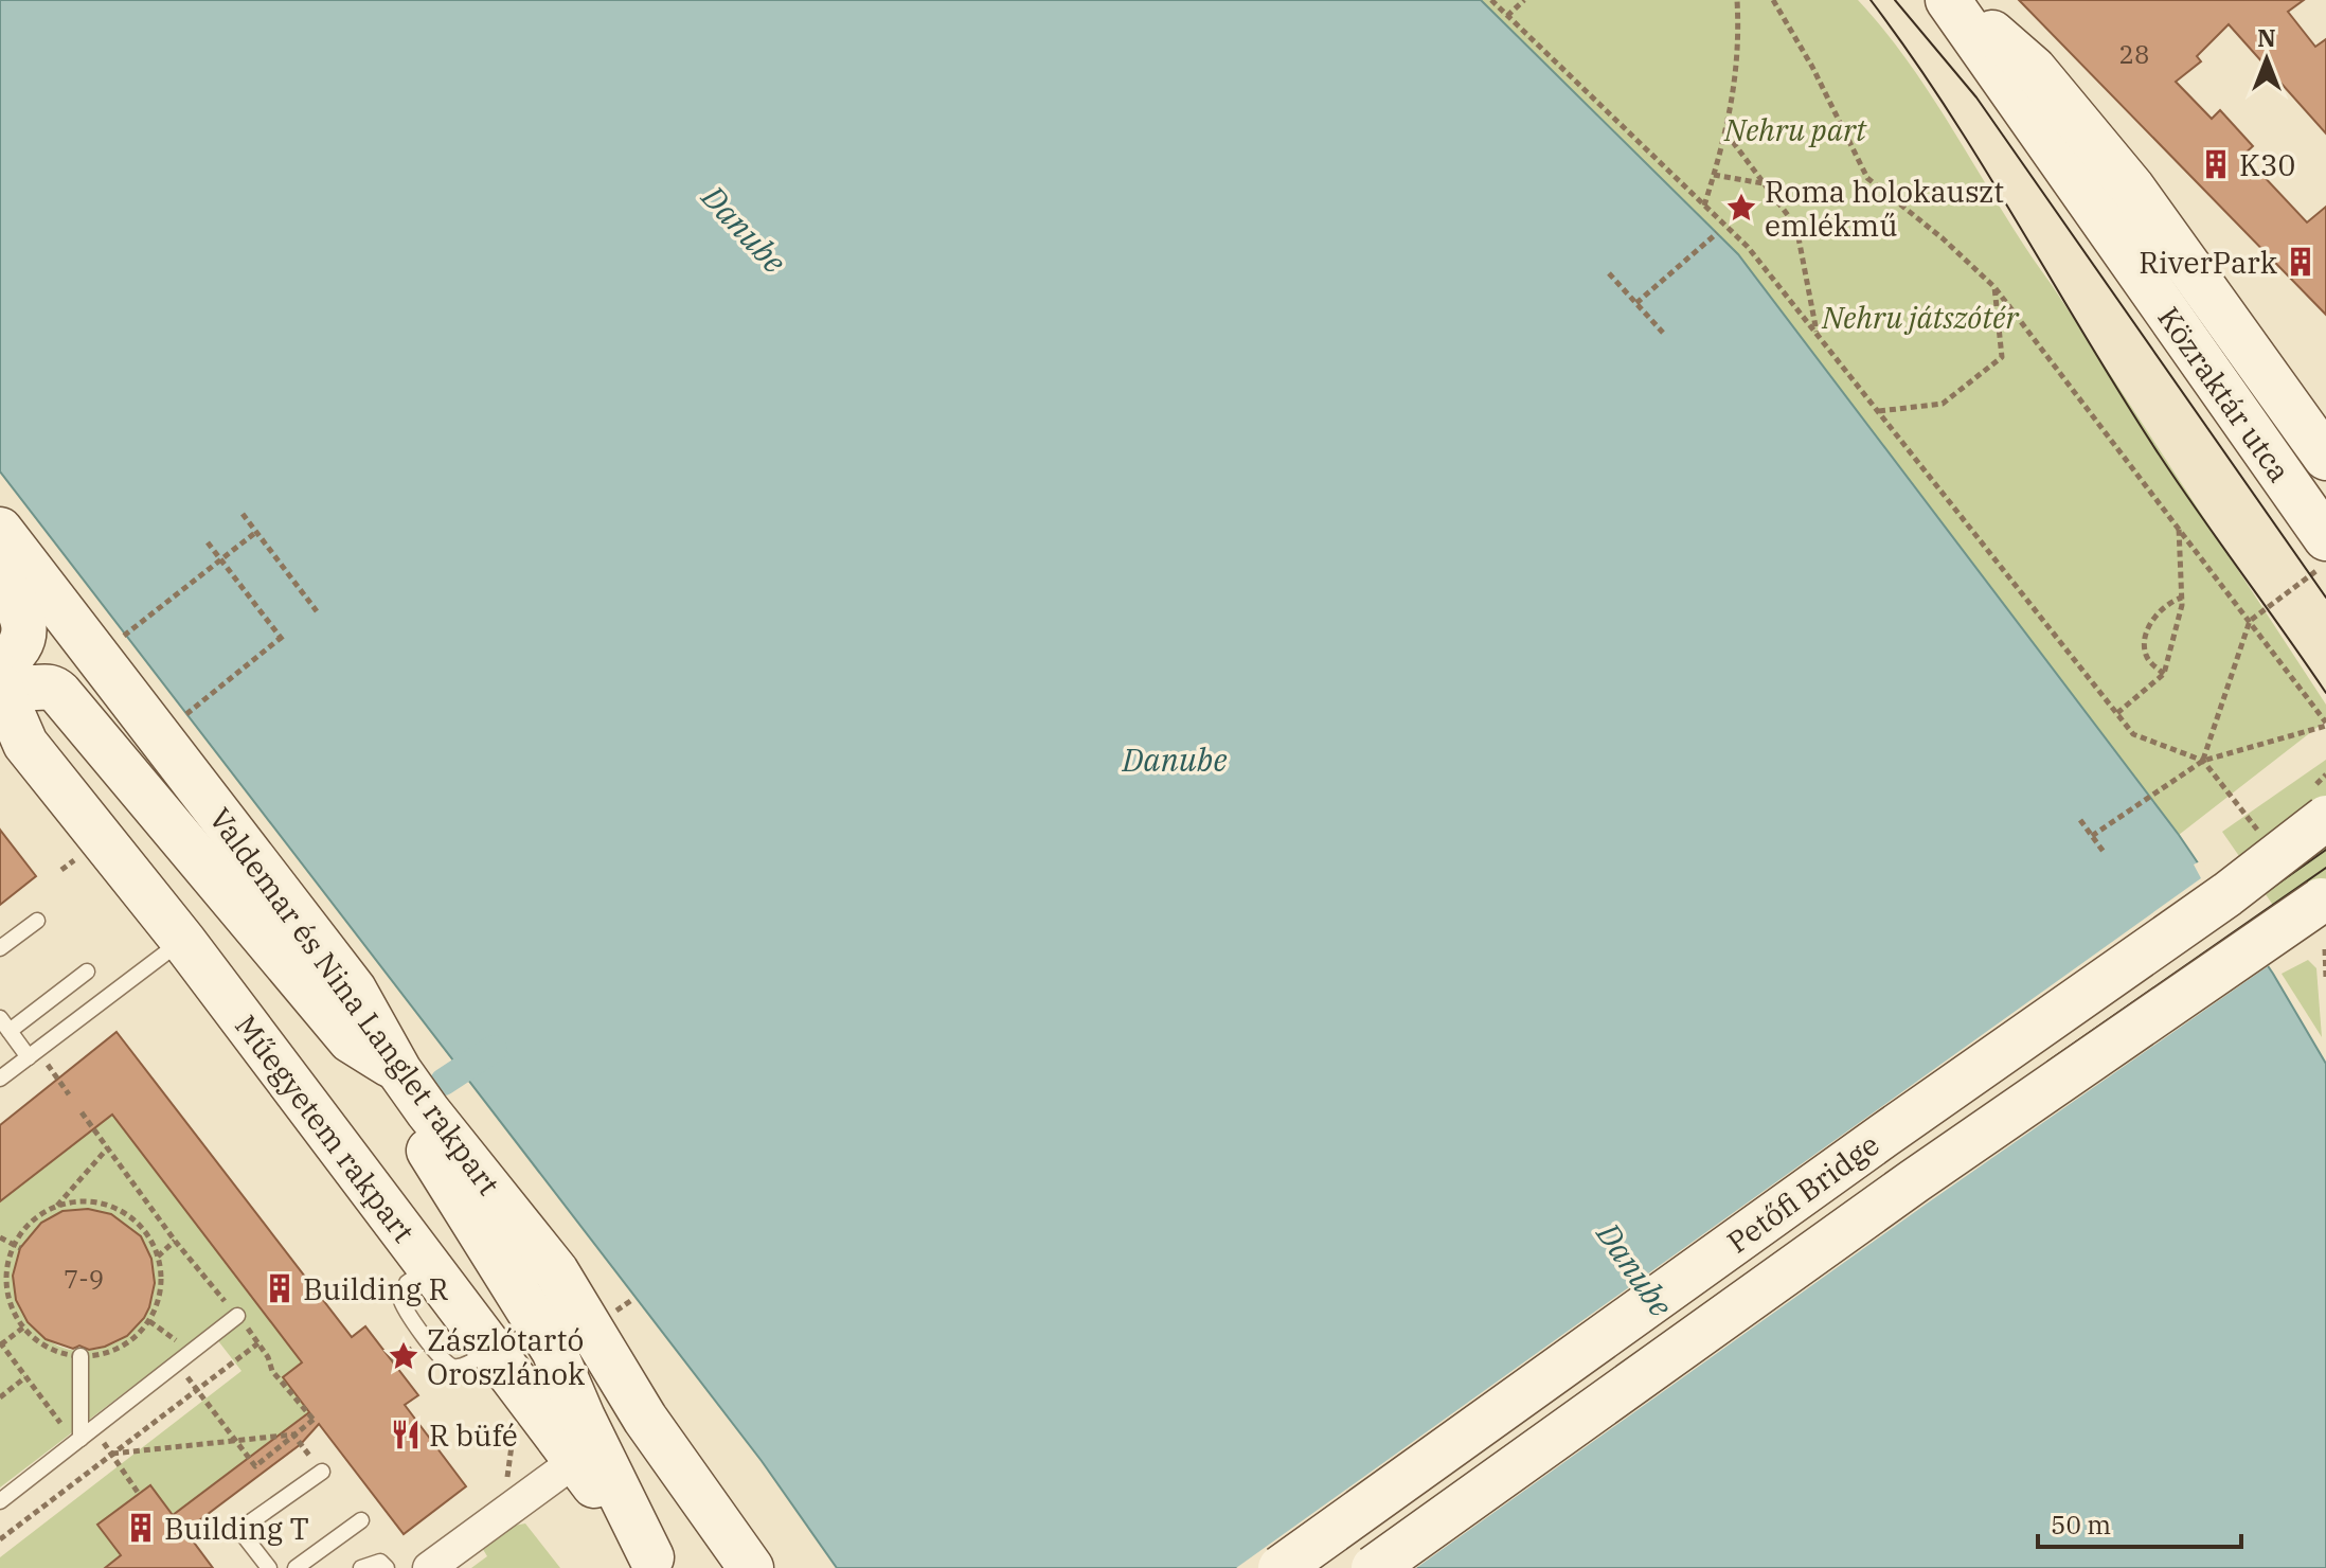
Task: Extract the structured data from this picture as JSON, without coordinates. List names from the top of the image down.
{
  "streets": {
    "main road": [
      "Közraktár utca",
      "Valdemar és Nina Langlet rakpart",
      "Műegyetem rakpart",
      "Petőfi Bridge"
    ]
  },
  "water": ["Danube"],
  "parks": ["Nehru part", "Nehru játszótér"],
  "places": {
    "building": [
      "K30",
      "RiverPark",
      "Building R",
      "Building T"
    ],
    "place": ["Roma holokauszt emlékmű", "Zászlótartó Oroszlánok"],
    "restaurant": ["R büfé"]
  },
  "house_numbers": ["28", "7-9"],
  "scale_bar": "50 m",
  "north": "top"
}
